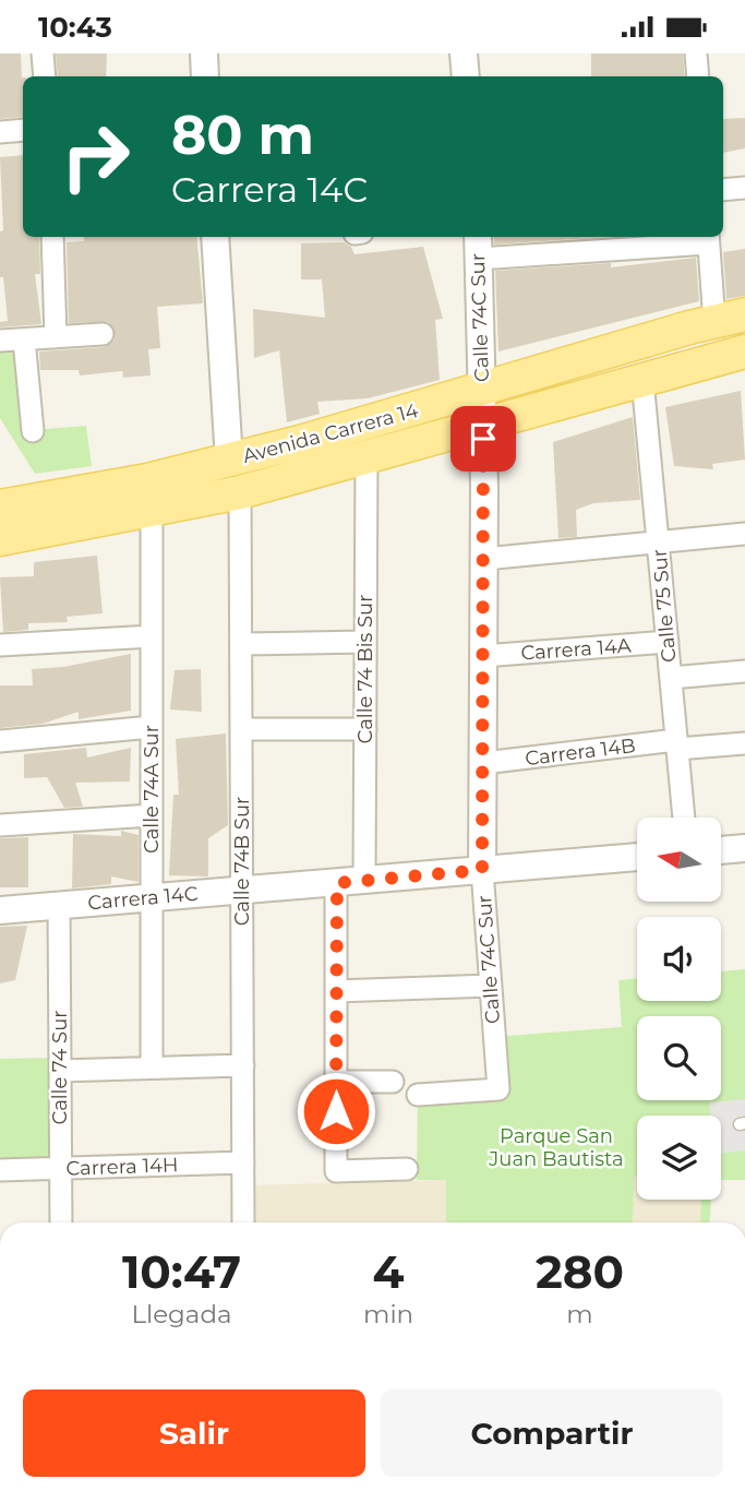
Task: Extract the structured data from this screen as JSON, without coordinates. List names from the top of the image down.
{
  "streets": {
    "main road": ["Avenida Carrera 14"],
    "street": [
      "Calle 74C Sur",
      "Calle 75 Sur",
      "Carrera 14A",
      "Calle 74 Bis Sur",
      "Carrera 14B",
      "Calle 74A Sur",
      "Calle 74B Sur",
      "Carrera 14C",
      "Calle 74 Sur",
      "Carrera 14H"
    ]
  },
  "crossings": [
    ["Calle 74C Sur", "Avenida Carrera 14"],
    ["Calle 74C Sur", "Carrera 14A"],
    ["Calle 74C Sur", "Carrera 14B"],
    ["Calle 74C Sur", "Carrera 14C"],
    ["Avenida Carrera 14", "Calle 75 Sur"],
    ["Avenida Carrera 14", "Calle 74 Bis Sur"],
    ["Avenida Carrera 14", "Calle 74A Sur"],
    ["Avenida Carrera 14", "Calle 74B Sur"],
    ["Calle 75 Sur", "Carrera 14A"],
    ["Calle 75 Sur", "Carrera 14B"],
    ["Calle 74 Bis Sur", "Carrera 14C"],
    ["Calle 74A Sur", "Carrera 14C"],
    ["Calle 74B Sur", "Carrera 14C"],
    ["Calle 74B Sur", "Carrera 14H"],
    ["Carrera 14C", "Calle 74 Sur"],
    ["Calle 74 Sur", "Carrera 14H"]
  ],
  "parks": ["Parque San Juan Bautista"],
  "north": "left",
  "page": {
    "status": "10:43",
    "turn": ["80 m", "Carrera 14C"],
    "eta": [
      "10:47",
      "Llegada",
      "4",
      "min",
      "280",
      "m"
    ],
    "buttons": ["Salir", "Compartir"]
  }
}
